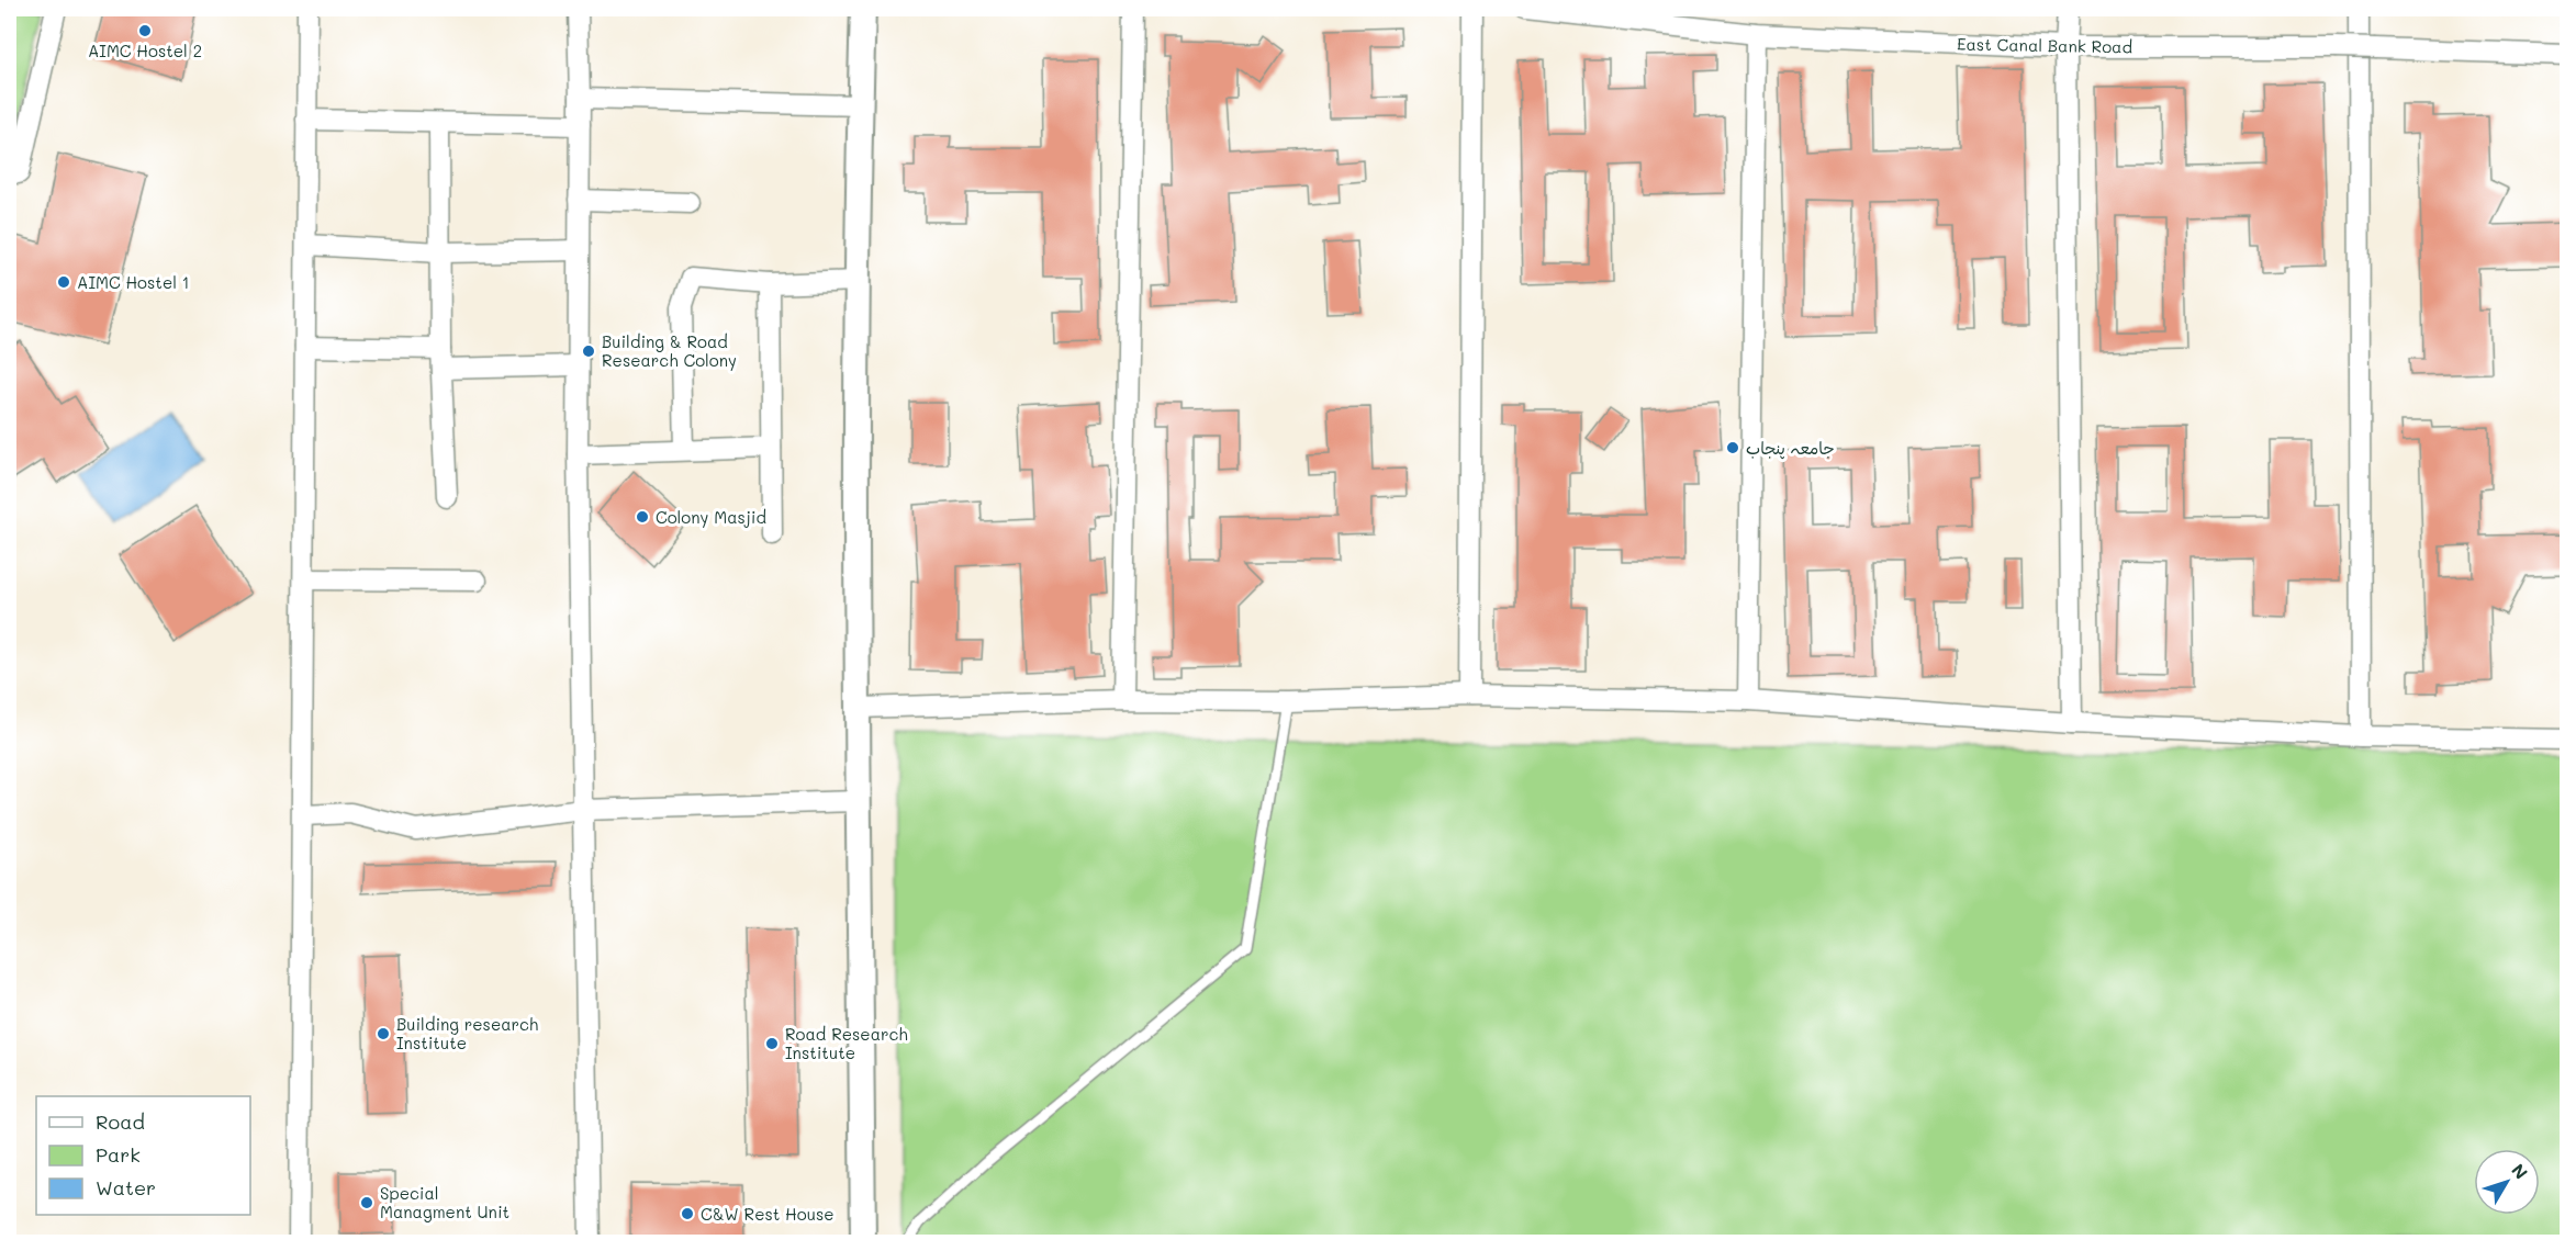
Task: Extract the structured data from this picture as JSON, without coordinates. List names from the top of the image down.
{
  "streets": {
    "street": ["East Canal Bank Road"]
  },
  "places": [
    "AIMC Hostel 2",
    "AIMC Hostel 1",
    "Building & Road Research Colony",
    "جامعہ پنجاب",
    "Colony Masjid",
    "Building research Institute",
    "Road Research Institute",
    "Special Managment Unit",
    "C&W Rest House"
  ],
  "legend": ["Road", "Park", "Water"],
  "north": "top right"
}
